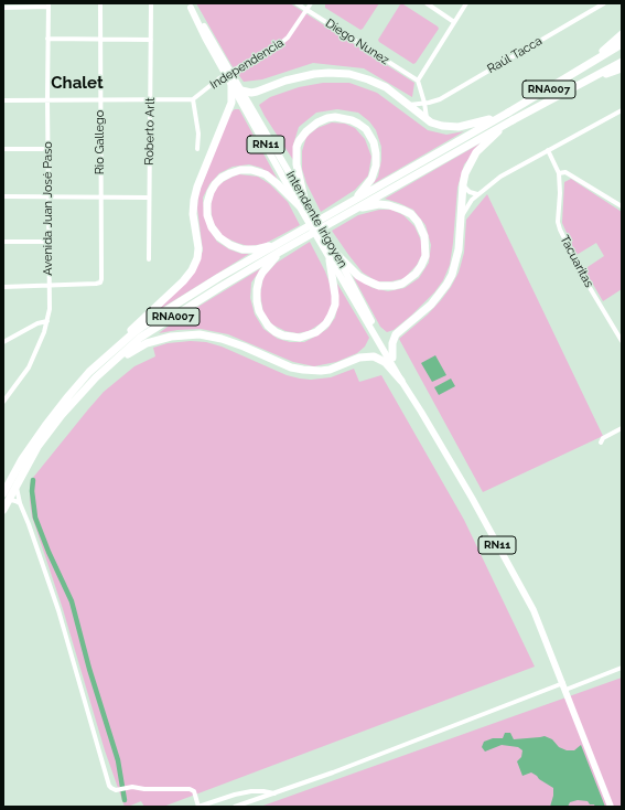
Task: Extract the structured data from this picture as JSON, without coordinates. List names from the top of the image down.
{
  "streets": {
    "highway": ["RNA007"],
    "main road": ["RN11", "Intendente Irigoyen"],
    "street": [
      "Diego Nunez",
      "Raúl Tacca",
      "Independencia",
      "Roberto Arlt",
      "Rio Gallego",
      "Avenida Juan José Paso",
      "Tacuaritas"
    ]
  },
  "crossings": [
    ["Diego Nunez", "Independencia"],
    ["Rio Gallego", "Avenida Juan José Paso"]
  ],
  "districts": ["Chalet"]
}
